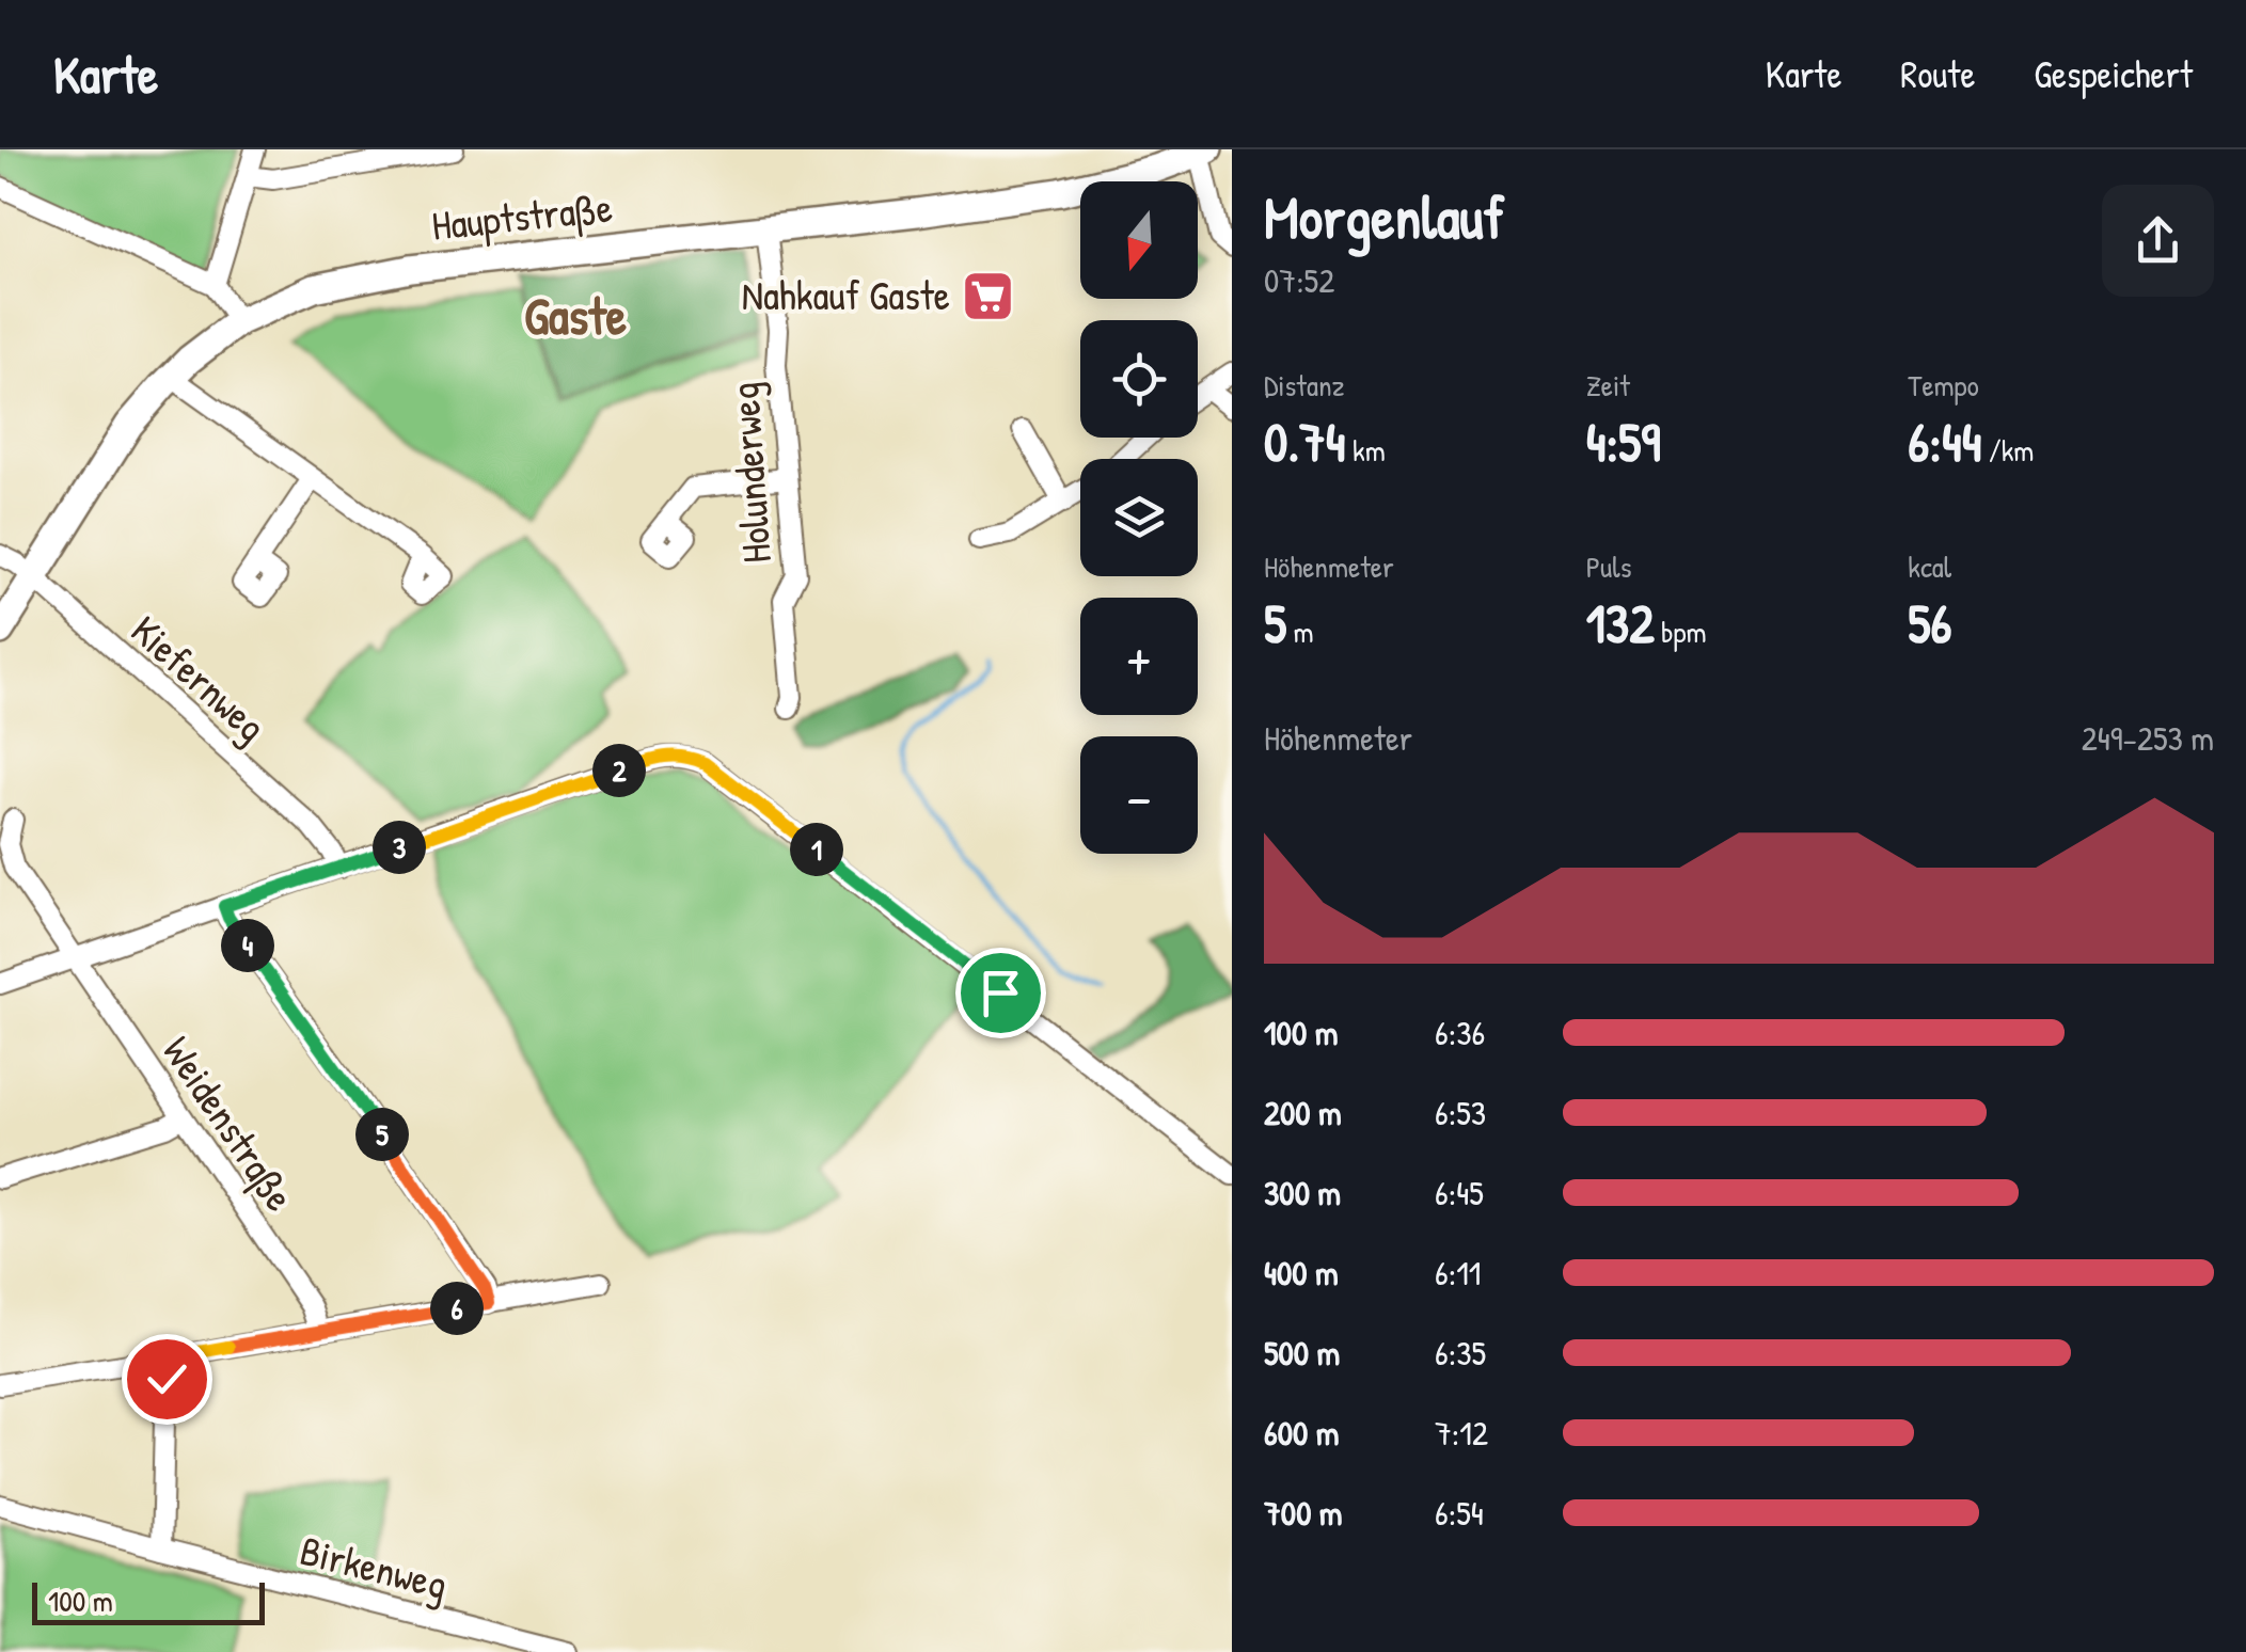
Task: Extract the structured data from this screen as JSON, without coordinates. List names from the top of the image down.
{
  "streets": {
    "street": [
      "Hauptstraße",
      "Holunderweg",
      "Kiefernweg",
      "Weidenstraße",
      "Birkenweg"
    ]
  },
  "crossings": [
    ["Hauptstraße", "Holunderweg"],
    ["Hauptstraße", "Kiefernweg"]
  ],
  "districts": ["Gaste"],
  "places": {
    "supermarket": ["Nahkauf Gaste"]
  },
  "scale_bar": "100 m",
  "north": "bottom",
  "page": {
    "header": "Karte",
    "nav": ["Karte", "Route", "Gespeichert"],
    "heading": ["Morgenlauf", "07:52"],
    "map_buttons": ["+", "−"],
    "stats": [
      ["Distanz", "0.74 km"],
      ["Zeit", "4:59"],
      ["Tempo", "6:44 /km"],
      ["Höhenmeter", "5 m"],
      ["Puls", "132 bpm"],
      ["kcal", "56"]
    ],
    "chart": ["Höhenmeter", "249–253 m"],
    "pins": [
      "2",
      "3",
      "1",
      "4",
      "5",
      "6"
    ],
    "list": [
      {
        "name": "100 m",
        "note": "6:36"
      },
      {
        "name": "200 m",
        "note": "6:53"
      },
      {
        "name": "300 m",
        "note": "6:45"
      },
      {
        "name": "400 m",
        "note": "6:11"
      },
      {
        "name": "500 m",
        "note": "6:35"
      },
      {
        "name": "600 m",
        "note": "7:12"
      },
      {
        "name": "700 m",
        "note": "6:54"
      }
    ],
    "scale": "100 m"
  }
}
